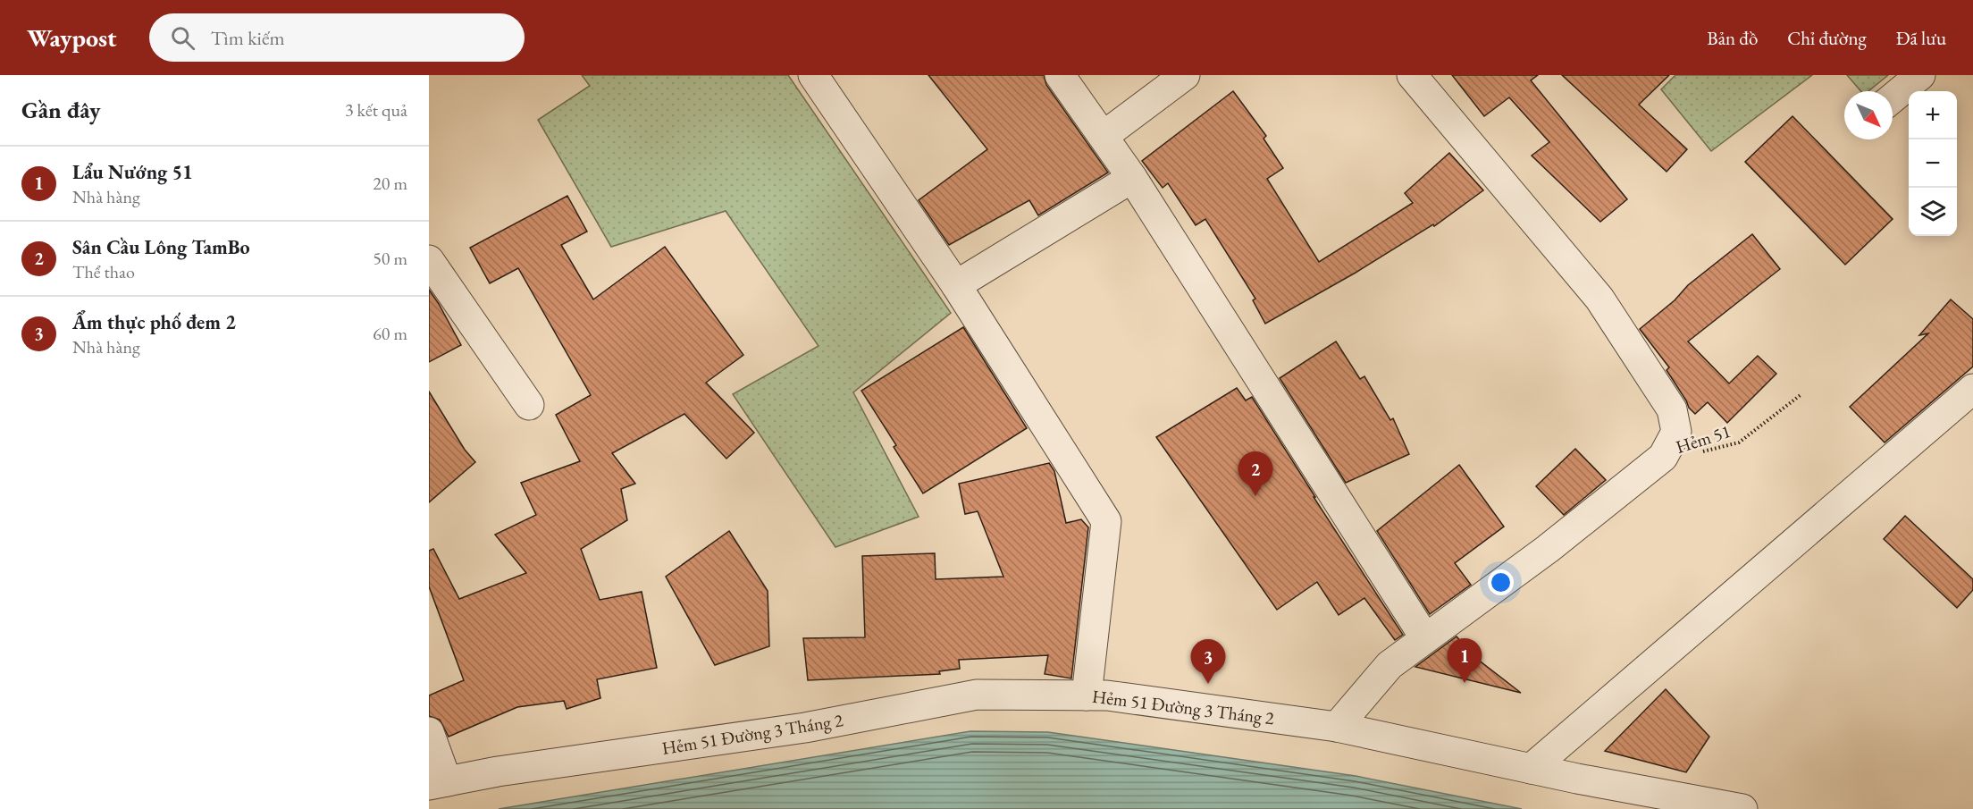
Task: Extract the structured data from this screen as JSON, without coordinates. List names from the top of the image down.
{
  "streets": {
    "street": ["Hẻm 51 Đường 3 Tháng 2"],
    "path": ["Hẻm 51"]
  },
  "north": "bottom right",
  "page": {
    "header": "Waypost",
    "search": "Tìm kiếm",
    "nav": ["Bản đồ", "Chỉ đường", "Đã lưu"],
    "heading": ["Gần đây", "3 kết quả"],
    "map_buttons": ["+", "−"],
    "list": [
      {
        "mark": "1",
        "name": "Lẩu Nướng 51",
        "note": "Nhà hàng",
        "value": "20 m"
      },
      {
        "mark": "2",
        "name": "Sân Cầu Lông TamBo",
        "note": "Thể thao",
        "value": "50 m"
      },
      {
        "mark": "3",
        "name": "Ẩm thực phố đem 2",
        "note": "Nhà hàng",
        "value": "60 m"
      }
    ],
    "pins": ["2", "1", "3"]
  }
}
